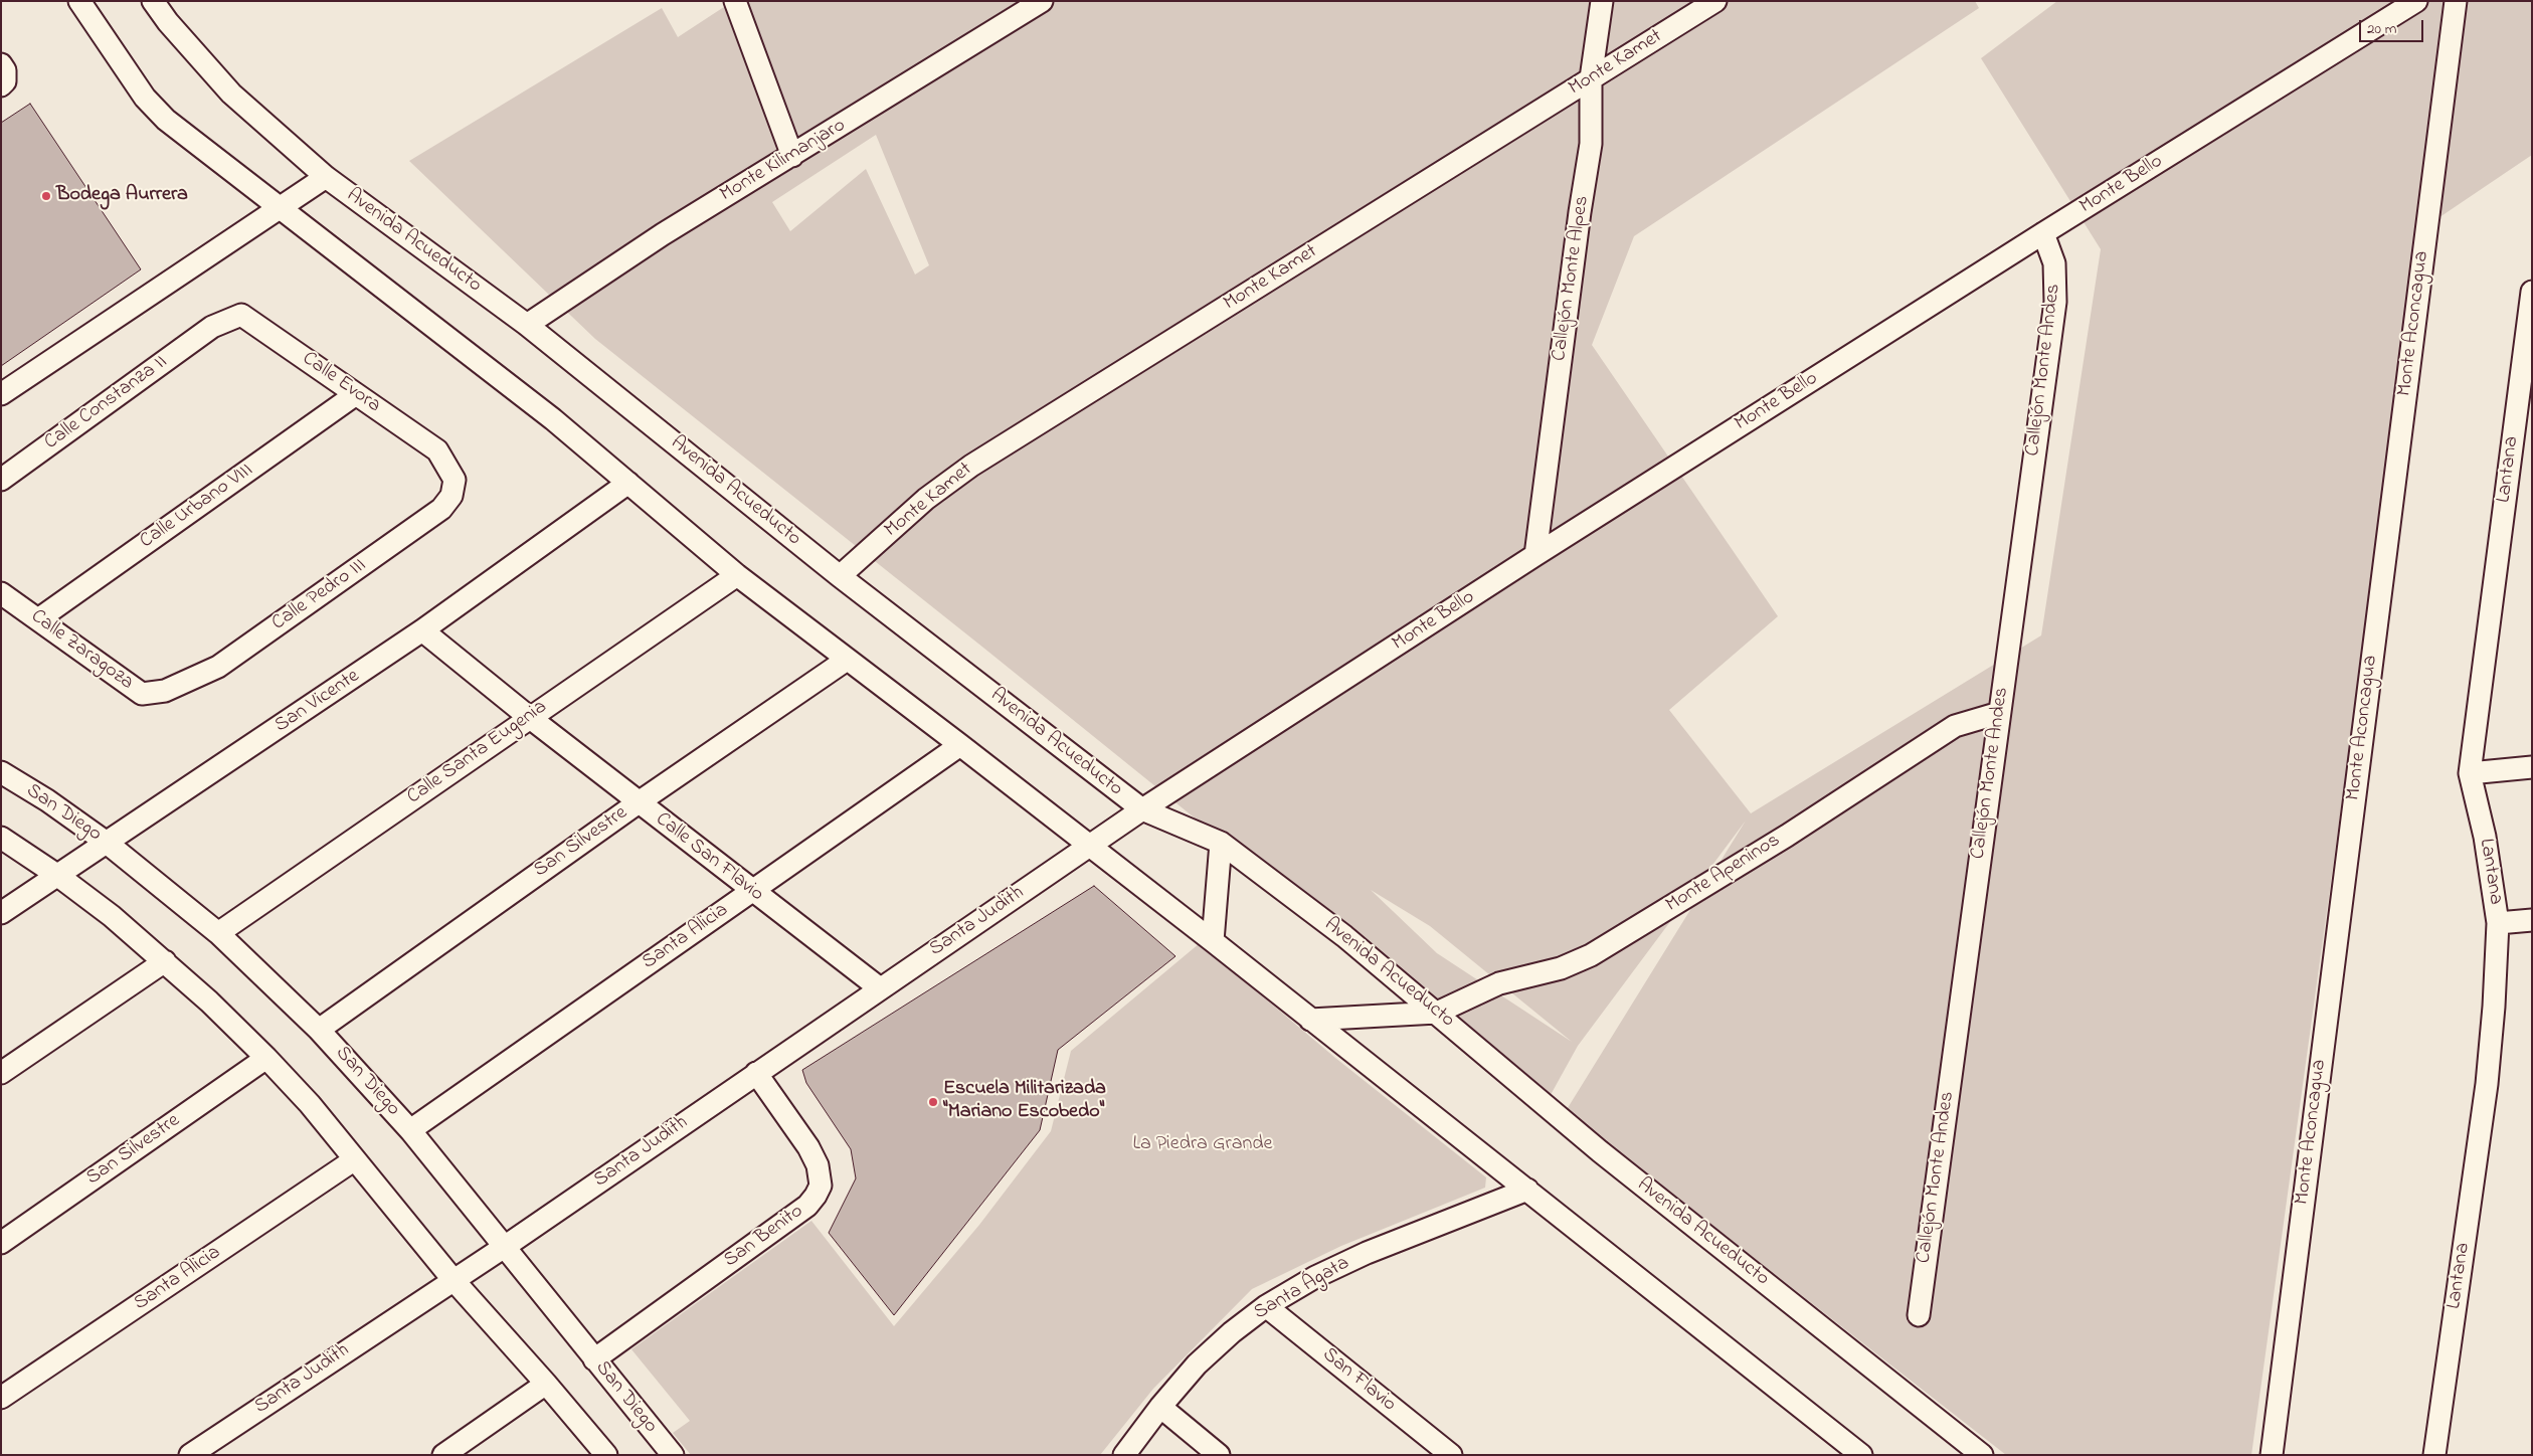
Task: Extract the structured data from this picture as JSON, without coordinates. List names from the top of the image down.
{
  "streets": {
    "street": [
      "Monte Kamet",
      "Monte Kilimanjaro",
      "Monte Bello",
      "Avenida Acueducto",
      "Callejón Monte Alpes",
      "Monte Aconcagua",
      "Callejón Monte Andes",
      "Calle Evora",
      "Calle Constanza II",
      "Lantana",
      "Calle Urbano VIII",
      "Calle Pedro III",
      "Calle Zaragoza",
      "San Vicente",
      "Calle Santa Eugenia",
      "San Diego",
      "San Silvestre",
      "Calle San Flavio",
      "Monte Apeninos",
      "Santa Judith",
      "Santa Alicia",
      "San Benito",
      "Santa Ágata",
      "San Flavio"
    ]
  },
  "crossings": [
    ["Monte Kamet", "Avenida Acueducto"],
    ["Monte Kamet", "Callejón Monte Alpes"],
    ["Monte Kilimanjaro", "Avenida Acueducto"],
    ["Monte Bello", "Avenida Acueducto"],
    ["Monte Bello", "Callejón Monte Alpes"],
    ["Monte Bello", "Callejón Monte Andes"],
    ["Monte Bello", "Santa Judith"],
    ["Avenida Acueducto", "Monte Apeninos"],
    ["Callejón Monte Andes", "Monte Apeninos"],
    ["Calle Evora", "Calle Constanza II"],
    ["Calle Evora", "Calle Urbano VIII"],
    ["Calle Evora", "Calle Pedro III"],
    ["Calle Urbano VIII", "Calle Zaragoza"],
    ["Calle Pedro III", "Calle Zaragoza"],
    ["San Vicente", "San Diego"],
    ["San Vicente", "Calle San Flavio"],
    ["Calle Santa Eugenia", "San Diego"],
    ["Calle Santa Eugenia", "Calle San Flavio"],
    ["San Diego", "San Silvestre"],
    ["San Diego", "Santa Judith"],
    ["San Diego", "Santa Alicia"],
    ["San Diego", "San Benito"],
    ["San Silvestre", "Calle San Flavio"],
    ["Calle San Flavio", "Santa Judith"],
    ["Calle San Flavio", "Santa Alicia"],
    ["Santa Judith", "San Benito"],
    ["Santa Ágata", "San Flavio"]
  ],
  "parks": ["La Piedra Grande"],
  "places": ["Bodega Aurrera", "Escuela Militarizada \"Mariano Escobedo\""],
  "scale_bar": "20 m"
}
